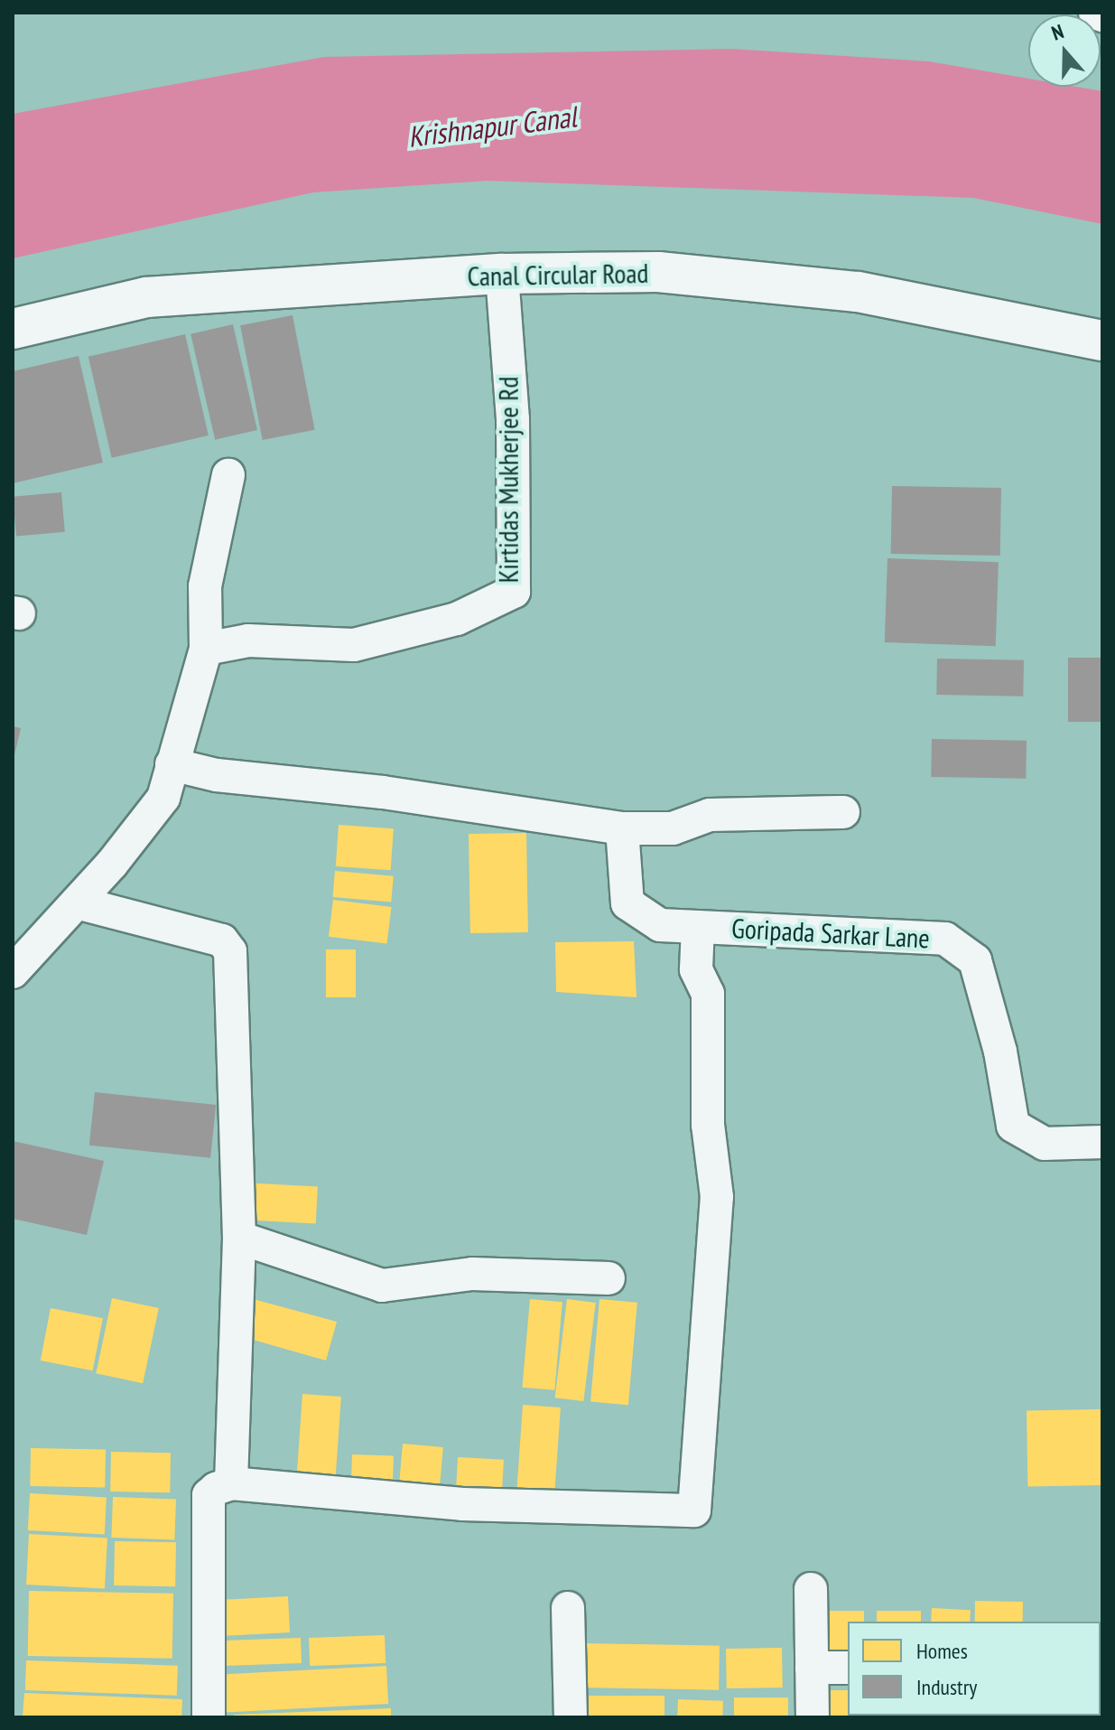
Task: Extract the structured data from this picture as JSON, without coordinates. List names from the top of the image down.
{
  "streets": {
    "main road": ["Canal Circular Road"],
    "street": ["Kirtidas Mukherjee Rd", "Goripada Sarkar Lane"]
  },
  "crossings": [
    ["Canal Circular Road", "Kirtidas Mukherjee Rd"]
  ],
  "water": ["Krishnapur Canal"],
  "legend": ["Homes", "Industry"],
  "north": "top"
}
